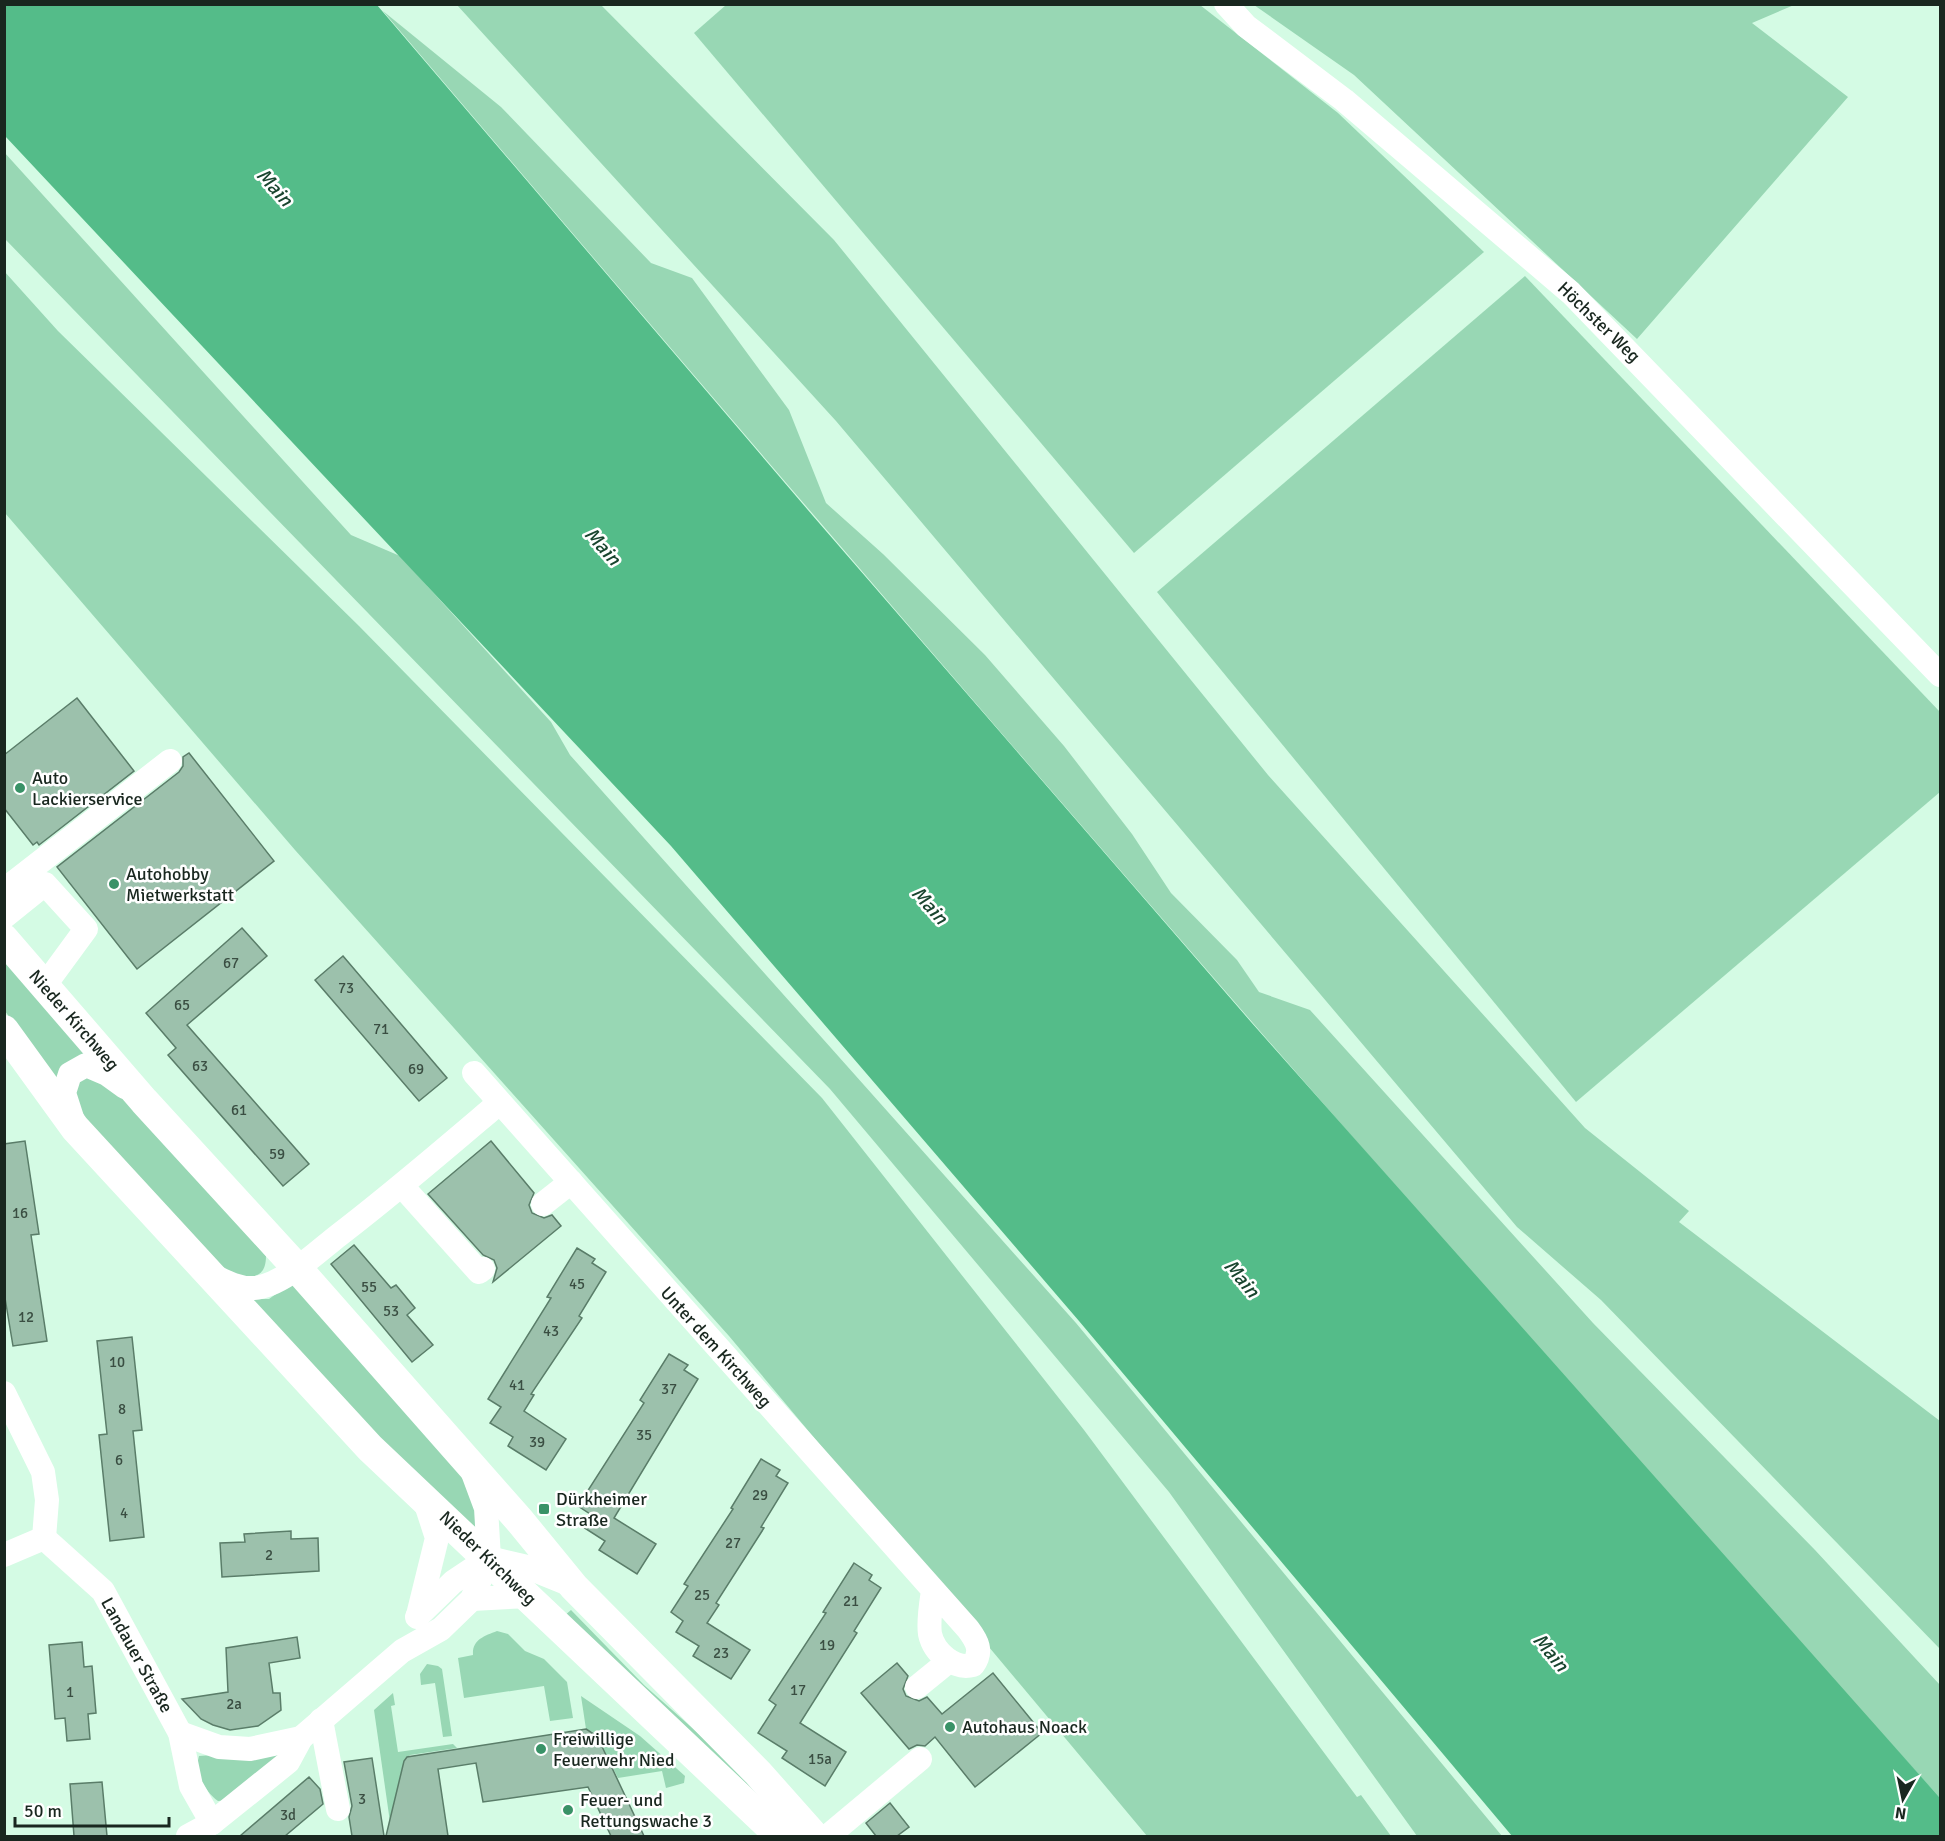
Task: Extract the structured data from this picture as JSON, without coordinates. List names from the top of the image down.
{
  "streets": {
    "main road": ["Nieder Kirchweg"],
    "street": ["Höchster Weg", "Unter dem Kirchweg", "Landauer Straße"]
  },
  "water": ["Main"],
  "places": {
    "other": [
      "Auto Lackierservice",
      "Autohobby Mietwerkstatt",
      "Autohaus Noack",
      "Freiwillige Feuerwehr Nied",
      "Feuer- und Rettungswache 3"
    ],
    "transit": ["Dürkheimer Straße"]
  },
  "house_numbers": [
    "67",
    "73",
    "65",
    "71",
    "63",
    "69",
    "61",
    "59",
    "16",
    "45",
    "55",
    "53",
    "12",
    "43",
    "10",
    "41",
    "37",
    "8",
    "35",
    "39",
    "6",
    "29",
    "4",
    "27",
    "2",
    "25",
    "21",
    "19",
    "23",
    "17",
    "1",
    "2a",
    "15a",
    "3",
    "3d"
  ],
  "scale_bar": "50 m",
  "north": "bottom"
}
